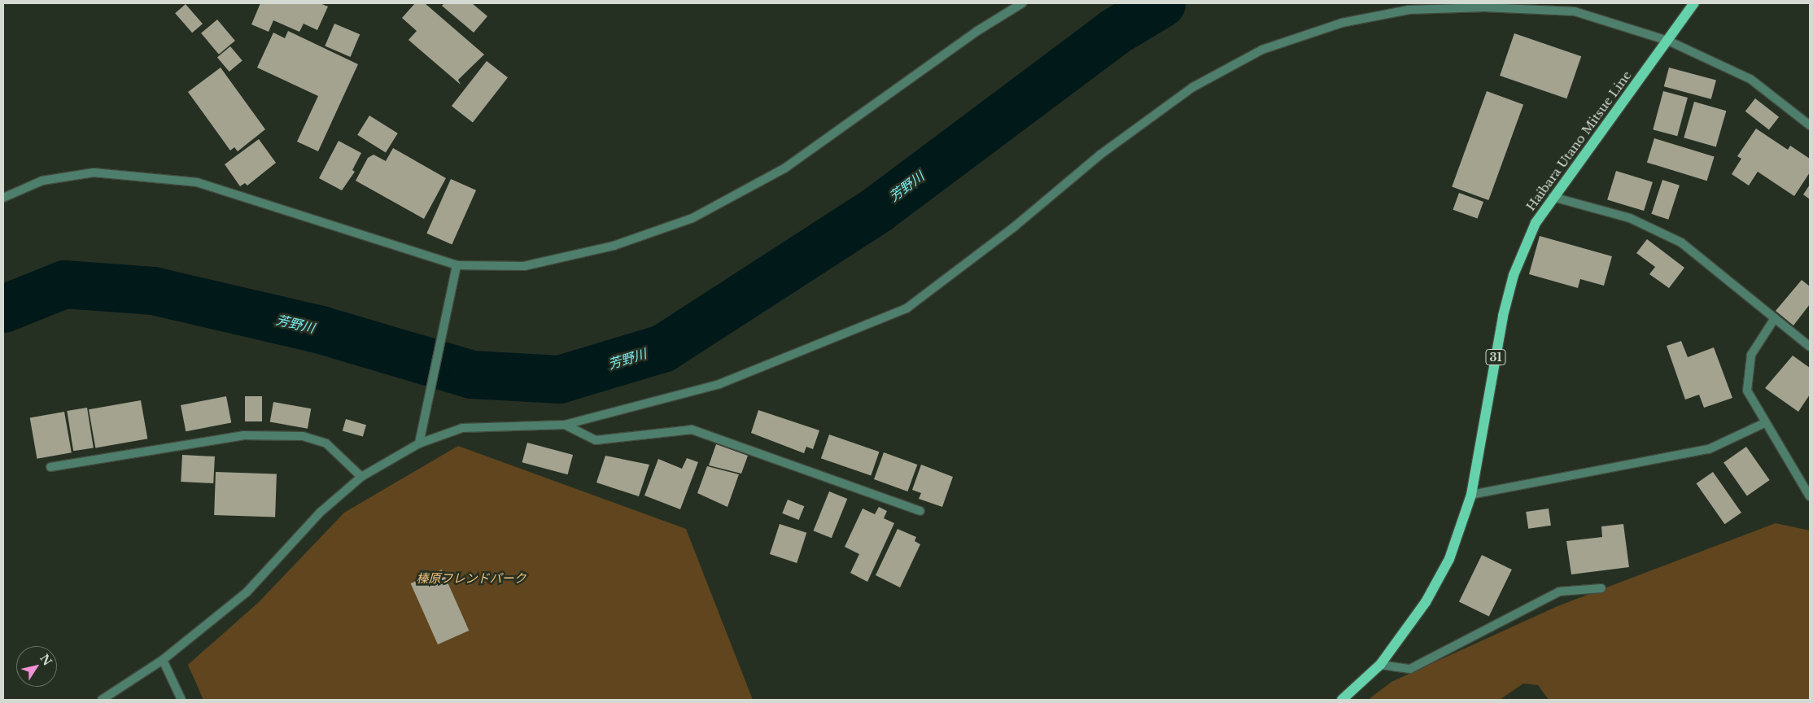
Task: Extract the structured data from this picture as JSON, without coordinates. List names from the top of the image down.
{
  "streets": {
    "main road": ["Haibara Utano Mitsue Line", "31"]
  },
  "water": ["芳野川"],
  "parks": ["榛原フレンドパーク"],
  "north": "top right"
}
